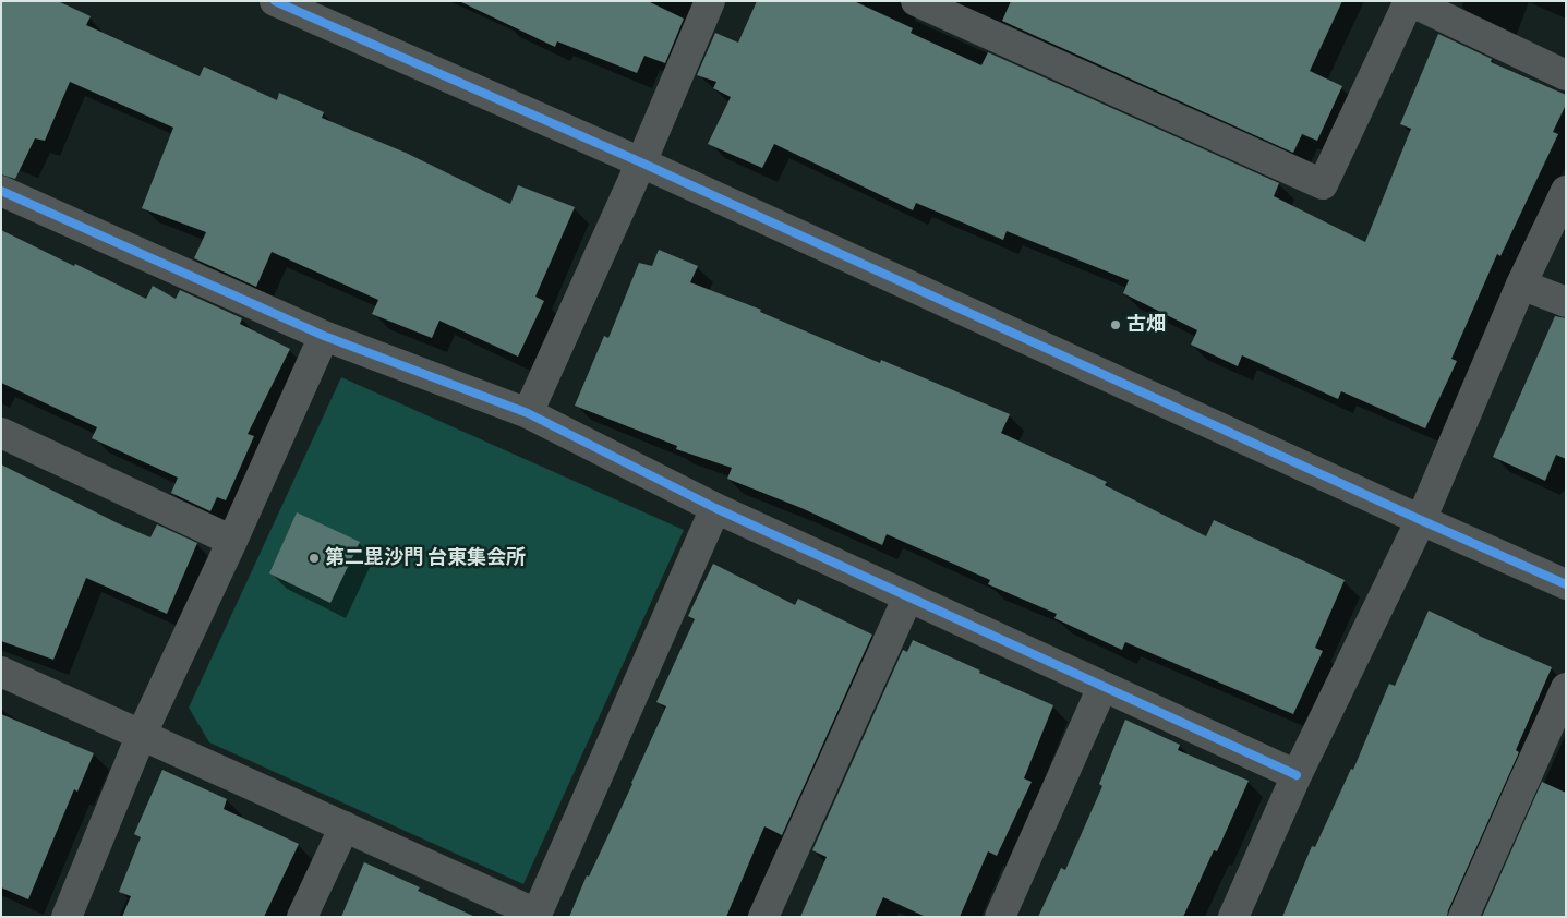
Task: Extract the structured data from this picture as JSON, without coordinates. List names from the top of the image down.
{
  "places": ["古畑", "第二毘沙門 台東集会所"]
}
